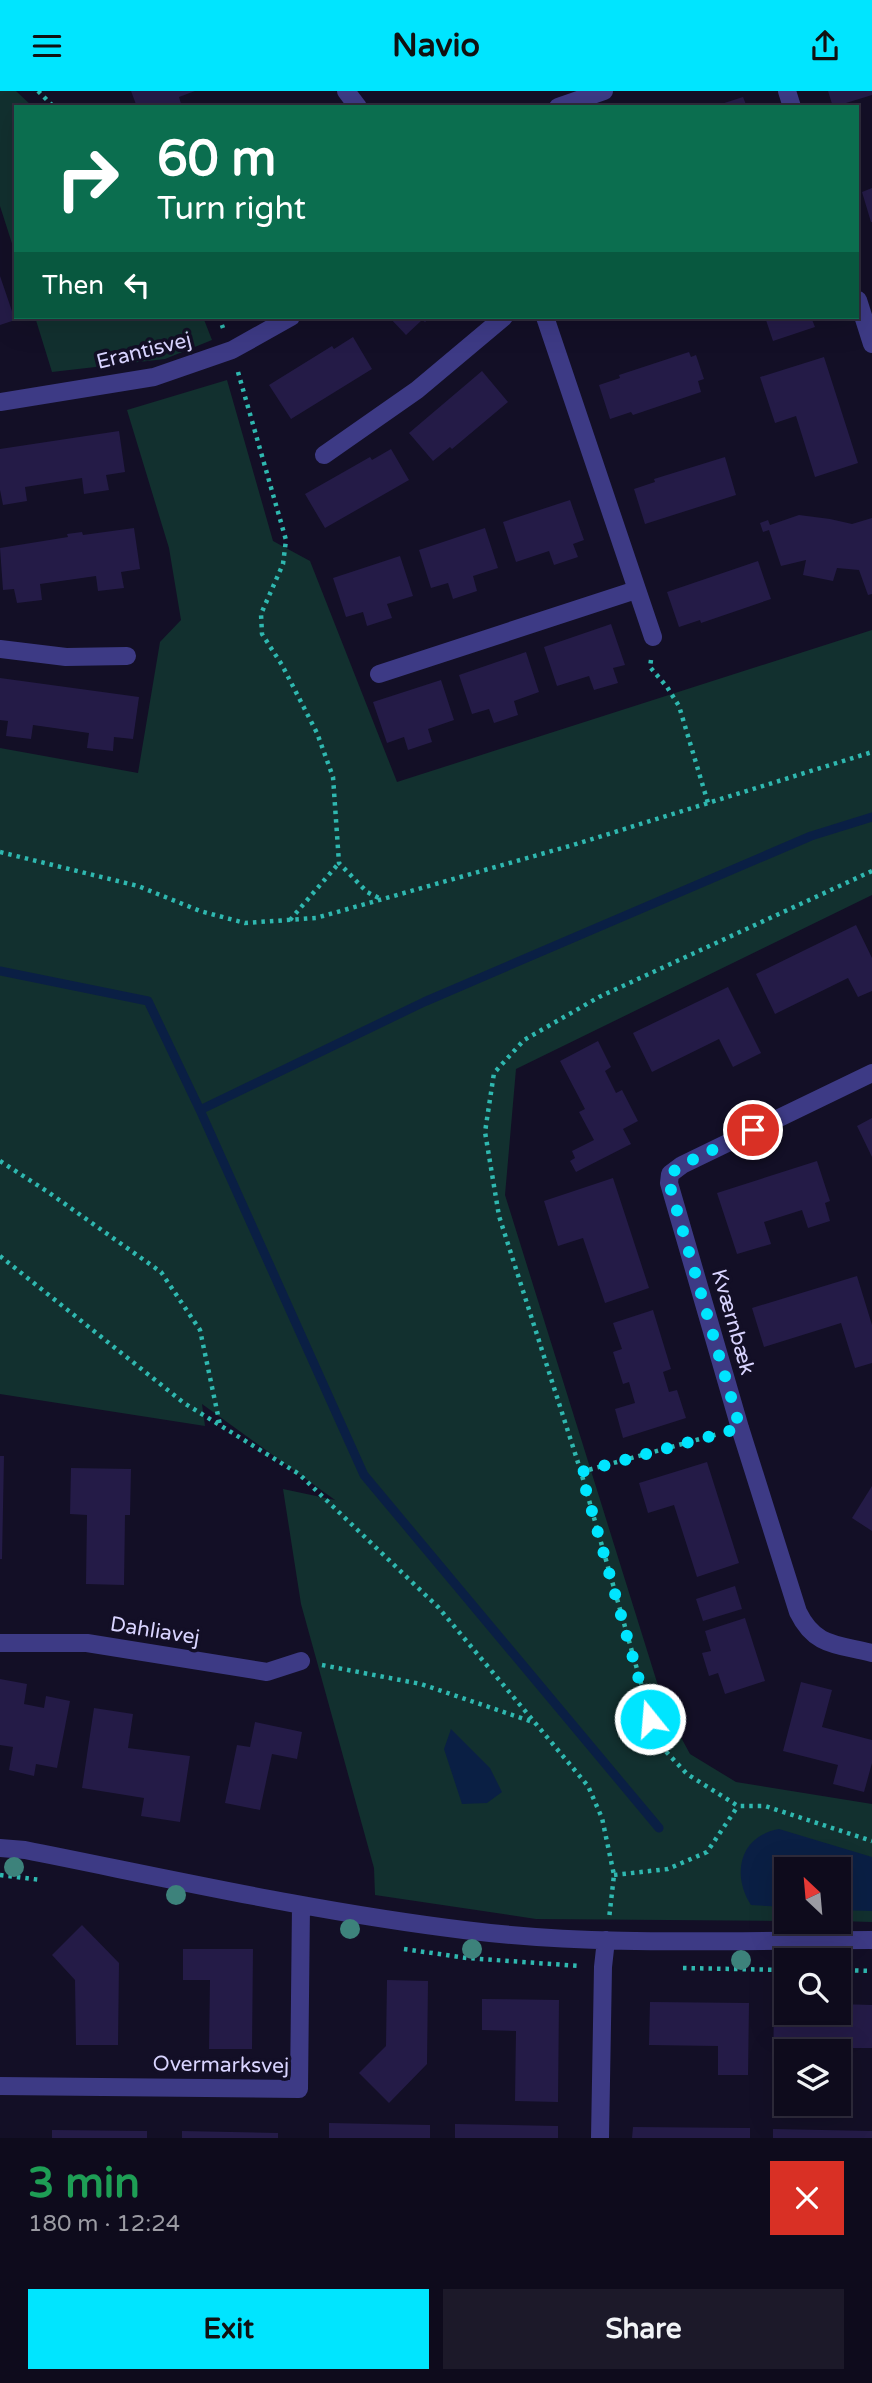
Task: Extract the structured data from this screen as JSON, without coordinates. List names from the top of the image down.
{
  "streets": {
    "street": [
      "Erantisvej",
      "Kværnbæk",
      "Dahliavej",
      "Overmarksvej"
    ]
  },
  "north": "top left",
  "page": {
    "header": "Navio",
    "turn": ["60 m", "Turn right"],
    "then": "Then",
    "heading": ["3 min", "180 m · 12:24"],
    "buttons": ["Exit", "Share"]
  }
}
